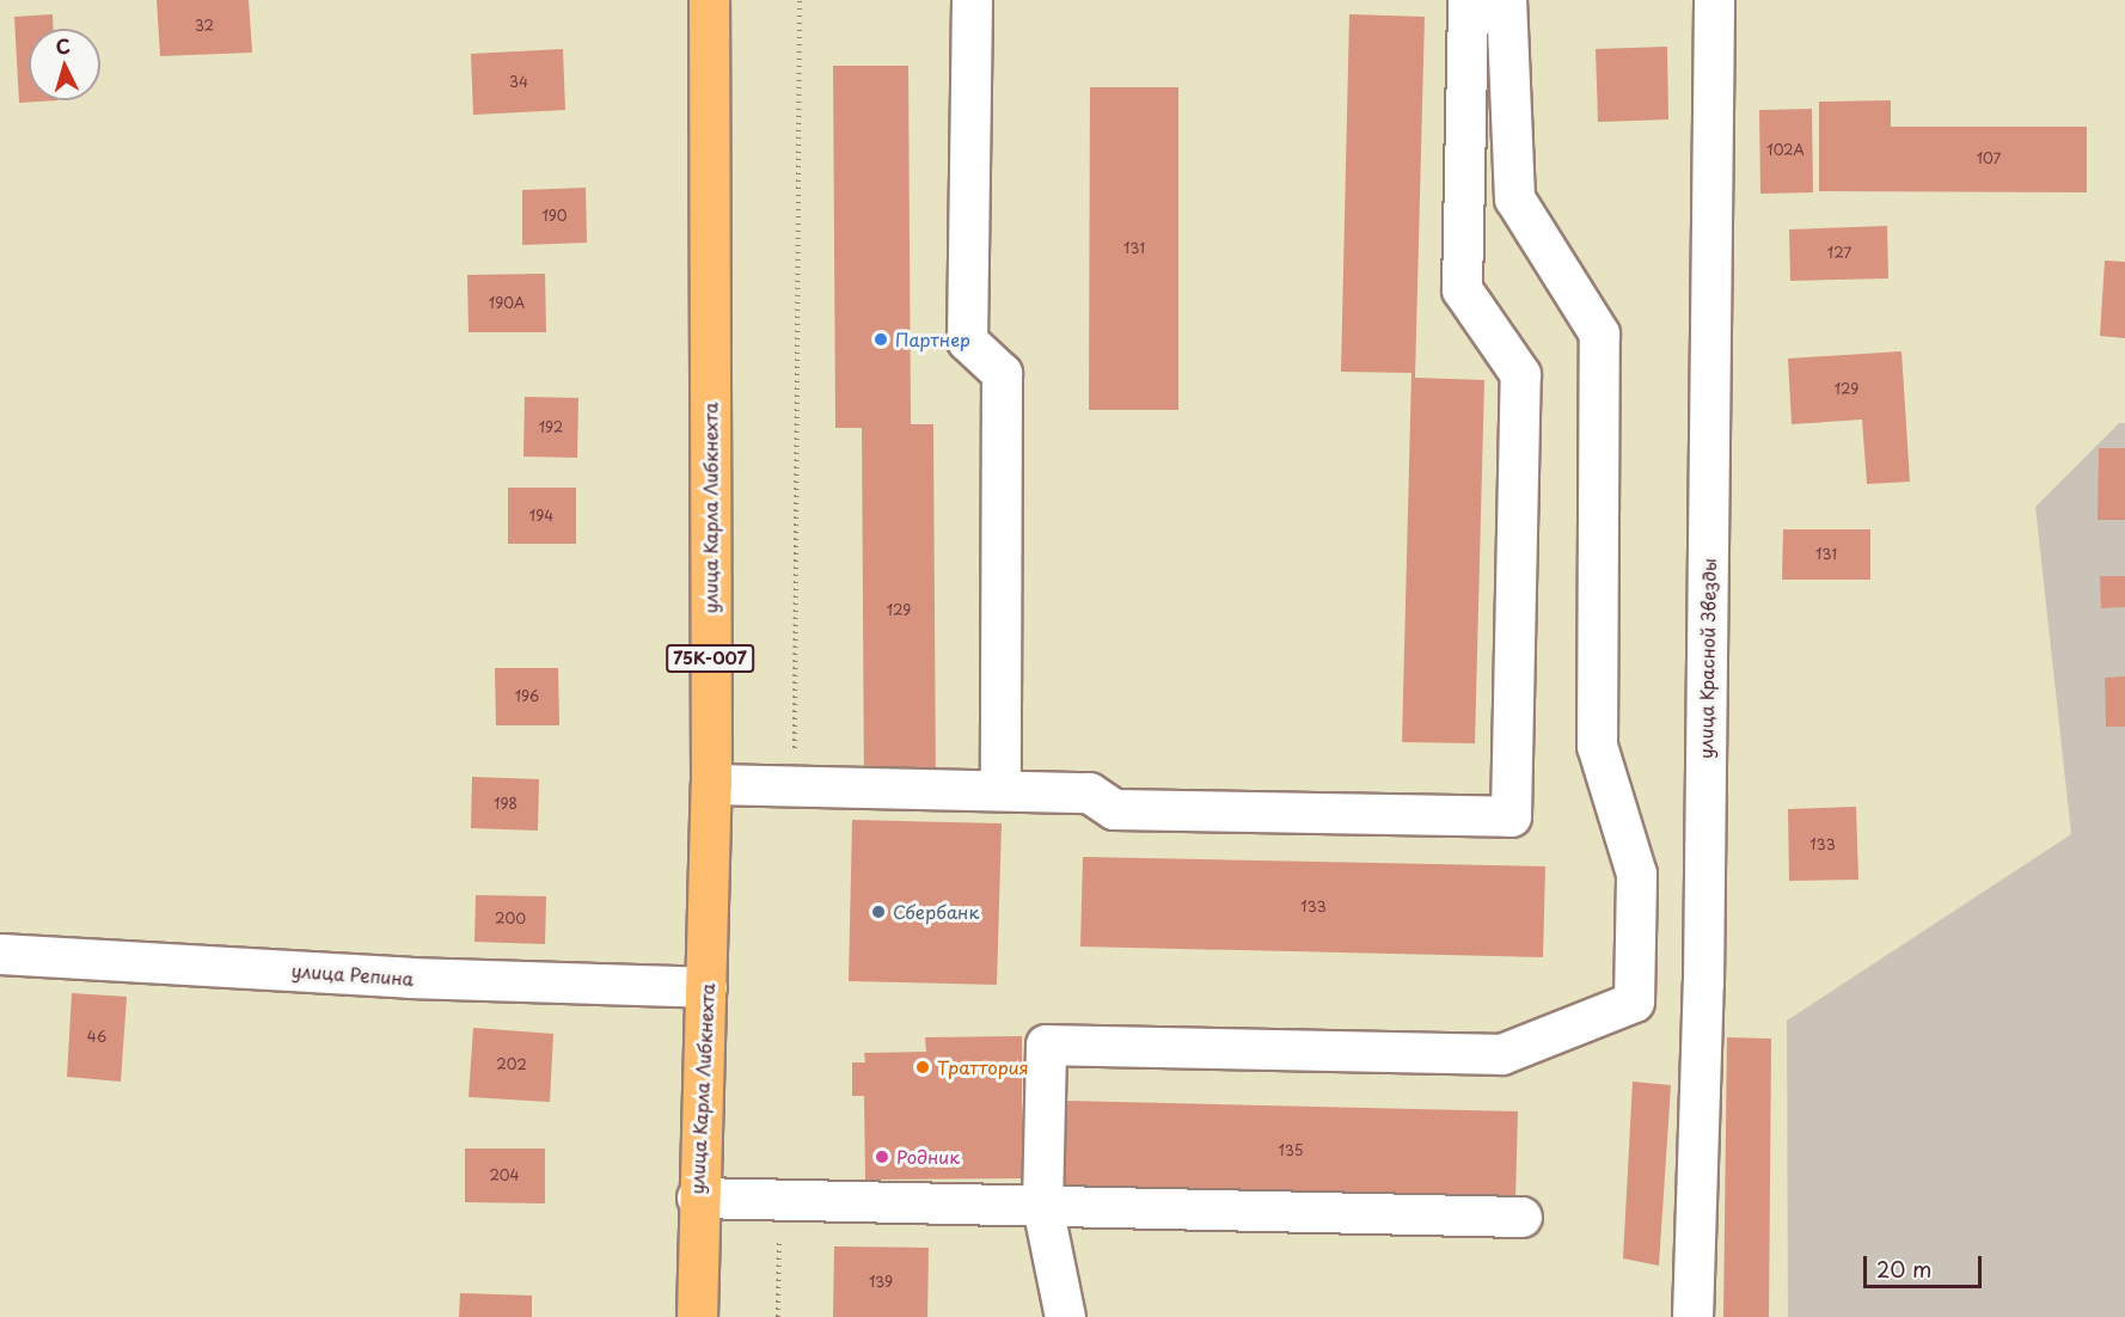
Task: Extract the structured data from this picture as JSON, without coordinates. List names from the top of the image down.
{
  "streets": {
    "main road": ["улица Карла Либкнехта", "75К-007"],
    "street": ["улица Красной Звезды", "улица Репина"]
  },
  "crossings": [
    ["улица Карла Либкнехта", "улица Репина"]
  ],
  "places": [
    "Партнер",
    "Сбербанк",
    "Траттория",
    "Родник"
  ],
  "house_numbers": [
    "32",
    "34",
    "102А",
    "107",
    "190",
    "131",
    "127",
    "190А",
    "129",
    "192",
    "194",
    "131",
    "129",
    "196",
    "198",
    "133",
    "133",
    "200",
    "46",
    "202",
    "135",
    "204",
    "139"
  ],
  "scale_bar": "20 m",
  "north": "top"
}
